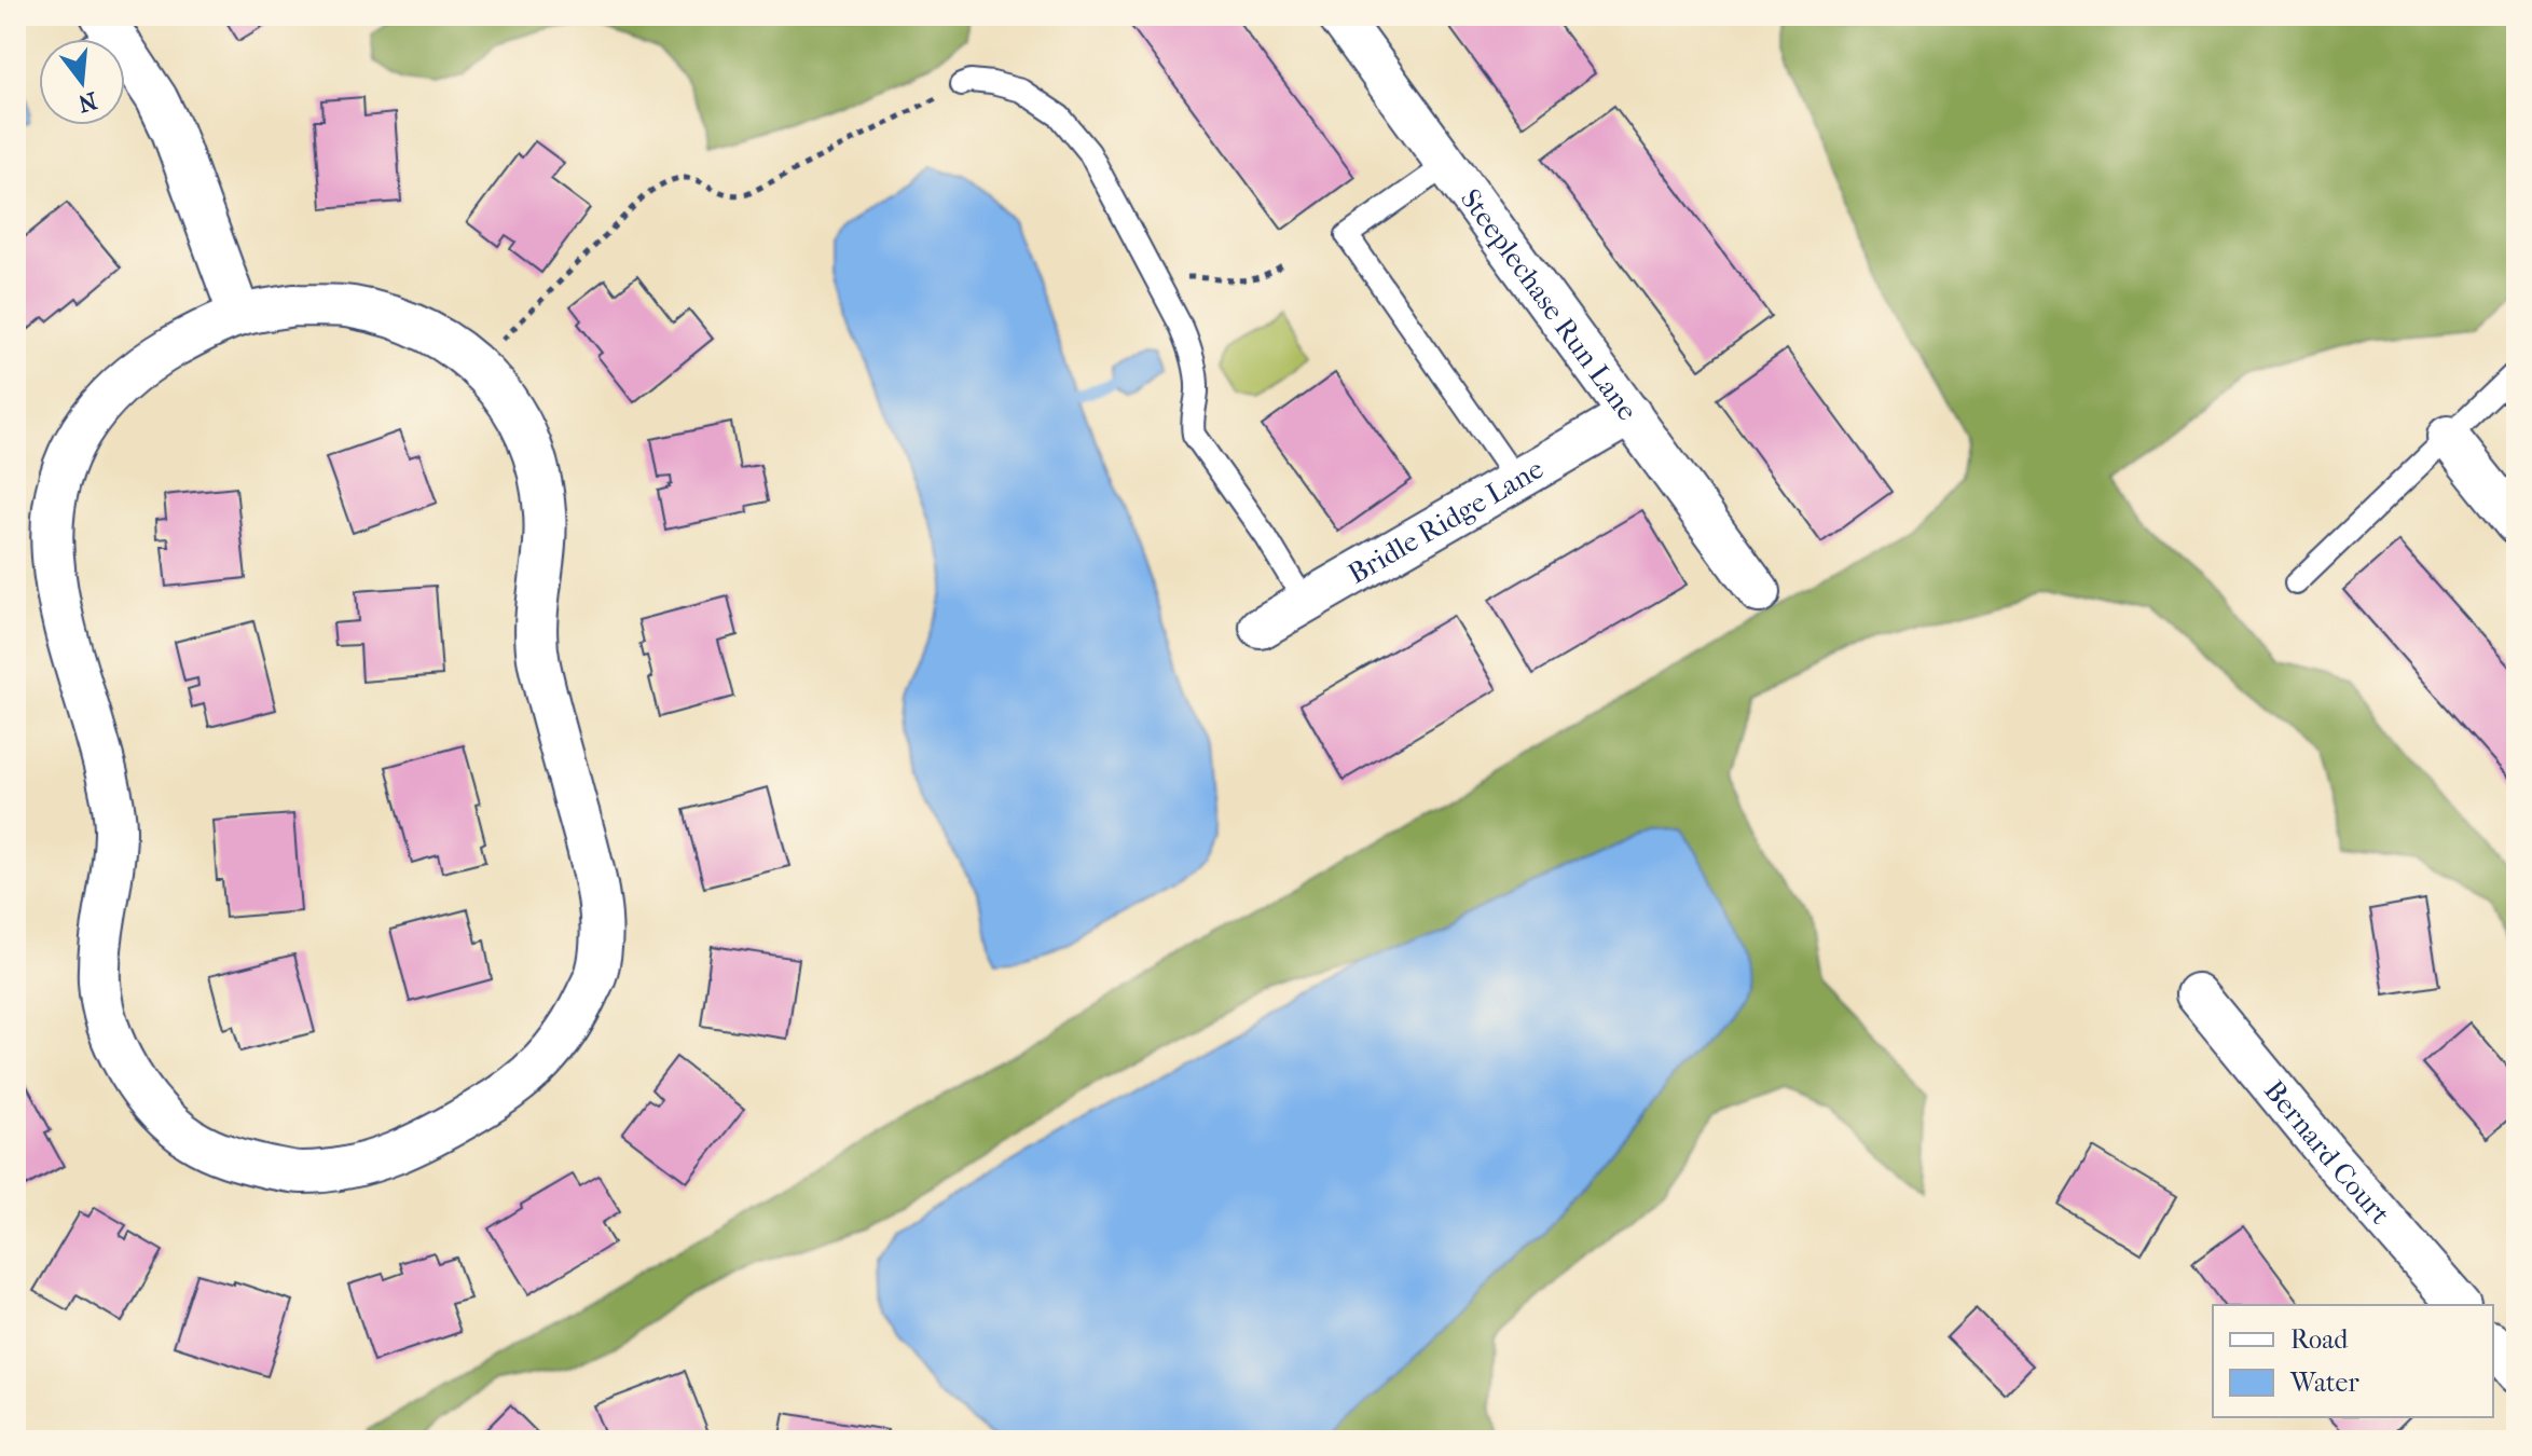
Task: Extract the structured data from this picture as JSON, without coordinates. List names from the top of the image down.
{
  "streets": {
    "street": ["Steeplechase Run Lane", "Bridle Ridge Lane", "Bernard Court"]
  },
  "crossings": [
    ["Steeplechase Run Lane", "Bridle Ridge Lane"]
  ],
  "legend": ["Road", "Water"],
  "north": "bottom"
}
